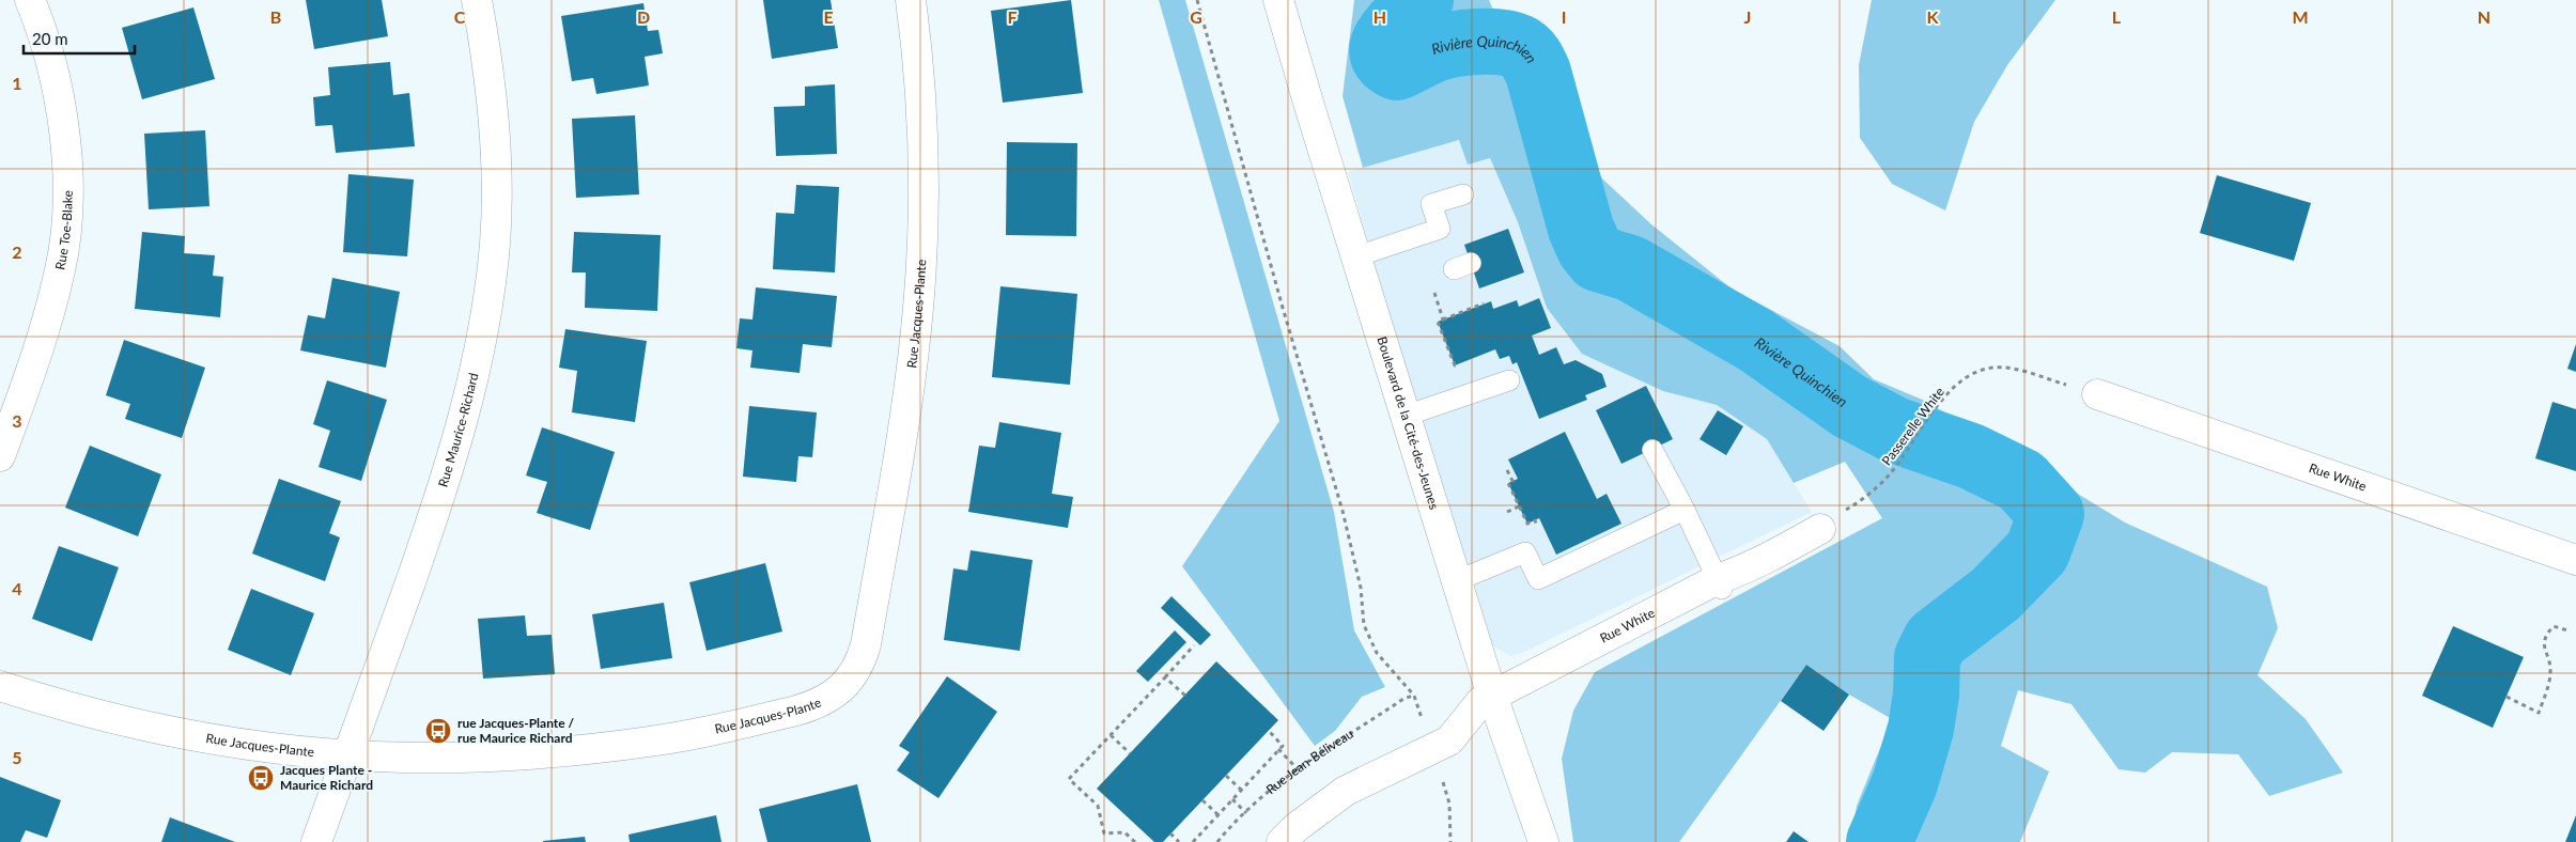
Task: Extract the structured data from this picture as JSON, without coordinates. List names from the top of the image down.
{
  "streets": {
    "street": [
      "Rue Toe-Blake",
      "Rue Jacques-Plante",
      "Boulevard de la Cité-des-Jeunes",
      "Rue Maurice-Richard",
      "Rue White"
    ],
    "path": ["Passerelle White", "Rue Jean-Béliveau"]
  },
  "crossings": [
    ["Rue Jacques-Plante", "Rue Maurice-Richard"],
    ["Boulevard de la Cité-des-Jeunes", "Rue White"],
    ["Passerelle White", "Rue White"]
  ],
  "water": ["Rivière Quinchien"],
  "places": {
    "bus stop": ["rue Jacques-Plante / rue Maurice Richard", "Jacques Plante - Maurice Richard"]
  },
  "scale_bar": "20 m",
  "grid": {
    "columns": [
      "B",
      "C",
      "D",
      "E",
      "F",
      "G",
      "H",
      "I",
      "J",
      "K",
      "L",
      "M",
      "N"
    ],
    "rows": [
      "1",
      "2",
      "3",
      "4",
      "5"
    ]
  }
}
